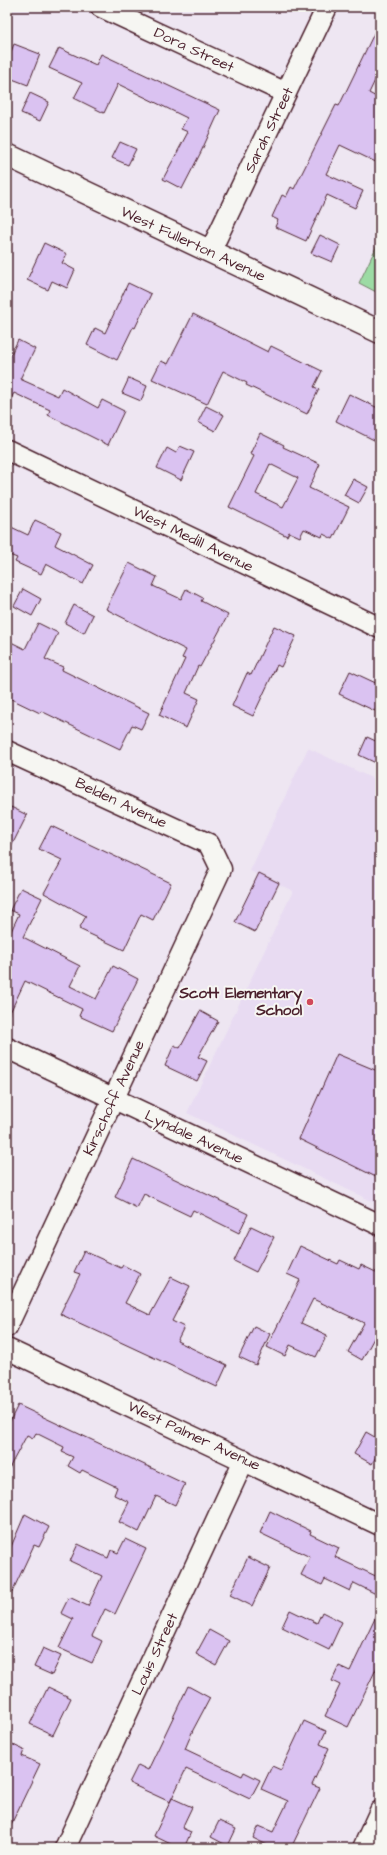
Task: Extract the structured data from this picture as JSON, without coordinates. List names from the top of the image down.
{
  "streets": {
    "street": [
      "Dora Street",
      "Sarah Street",
      "West Fullerton Avenue",
      "West Medill Avenue",
      "Belden Avenue",
      "Kirschoff Avenue",
      "Lyndale Avenue",
      "West Palmer Avenue",
      "Louis Street"
    ]
  },
  "crossings": [
    ["Dora Street", "Sarah Street"],
    ["Sarah Street", "West Fullerton Avenue"],
    ["Belden Avenue", "Kirschoff Avenue"],
    ["Kirschoff Avenue", "Lyndale Avenue"],
    ["West Palmer Avenue", "Louis Street"]
  ],
  "places": ["Scott Elementary School"]
}
